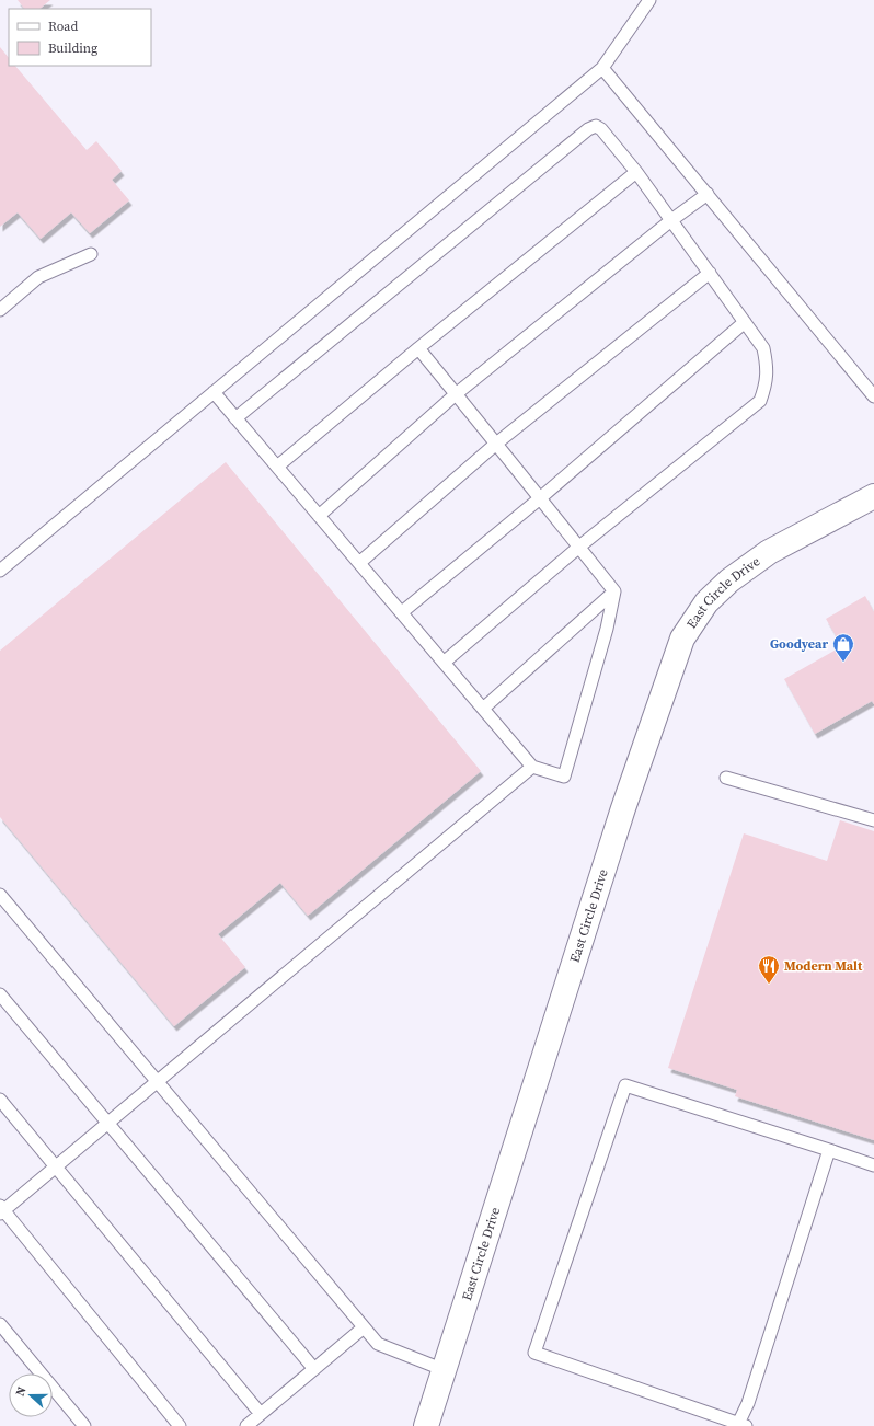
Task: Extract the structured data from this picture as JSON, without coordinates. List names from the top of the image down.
{
  "streets": {
    "street": ["East Circle Drive"]
  },
  "places": {
    "shop": ["Goodyear"],
    "restaurant": ["Modern Malt"]
  },
  "legend": ["Road", "Building"],
  "north": "left"
}
